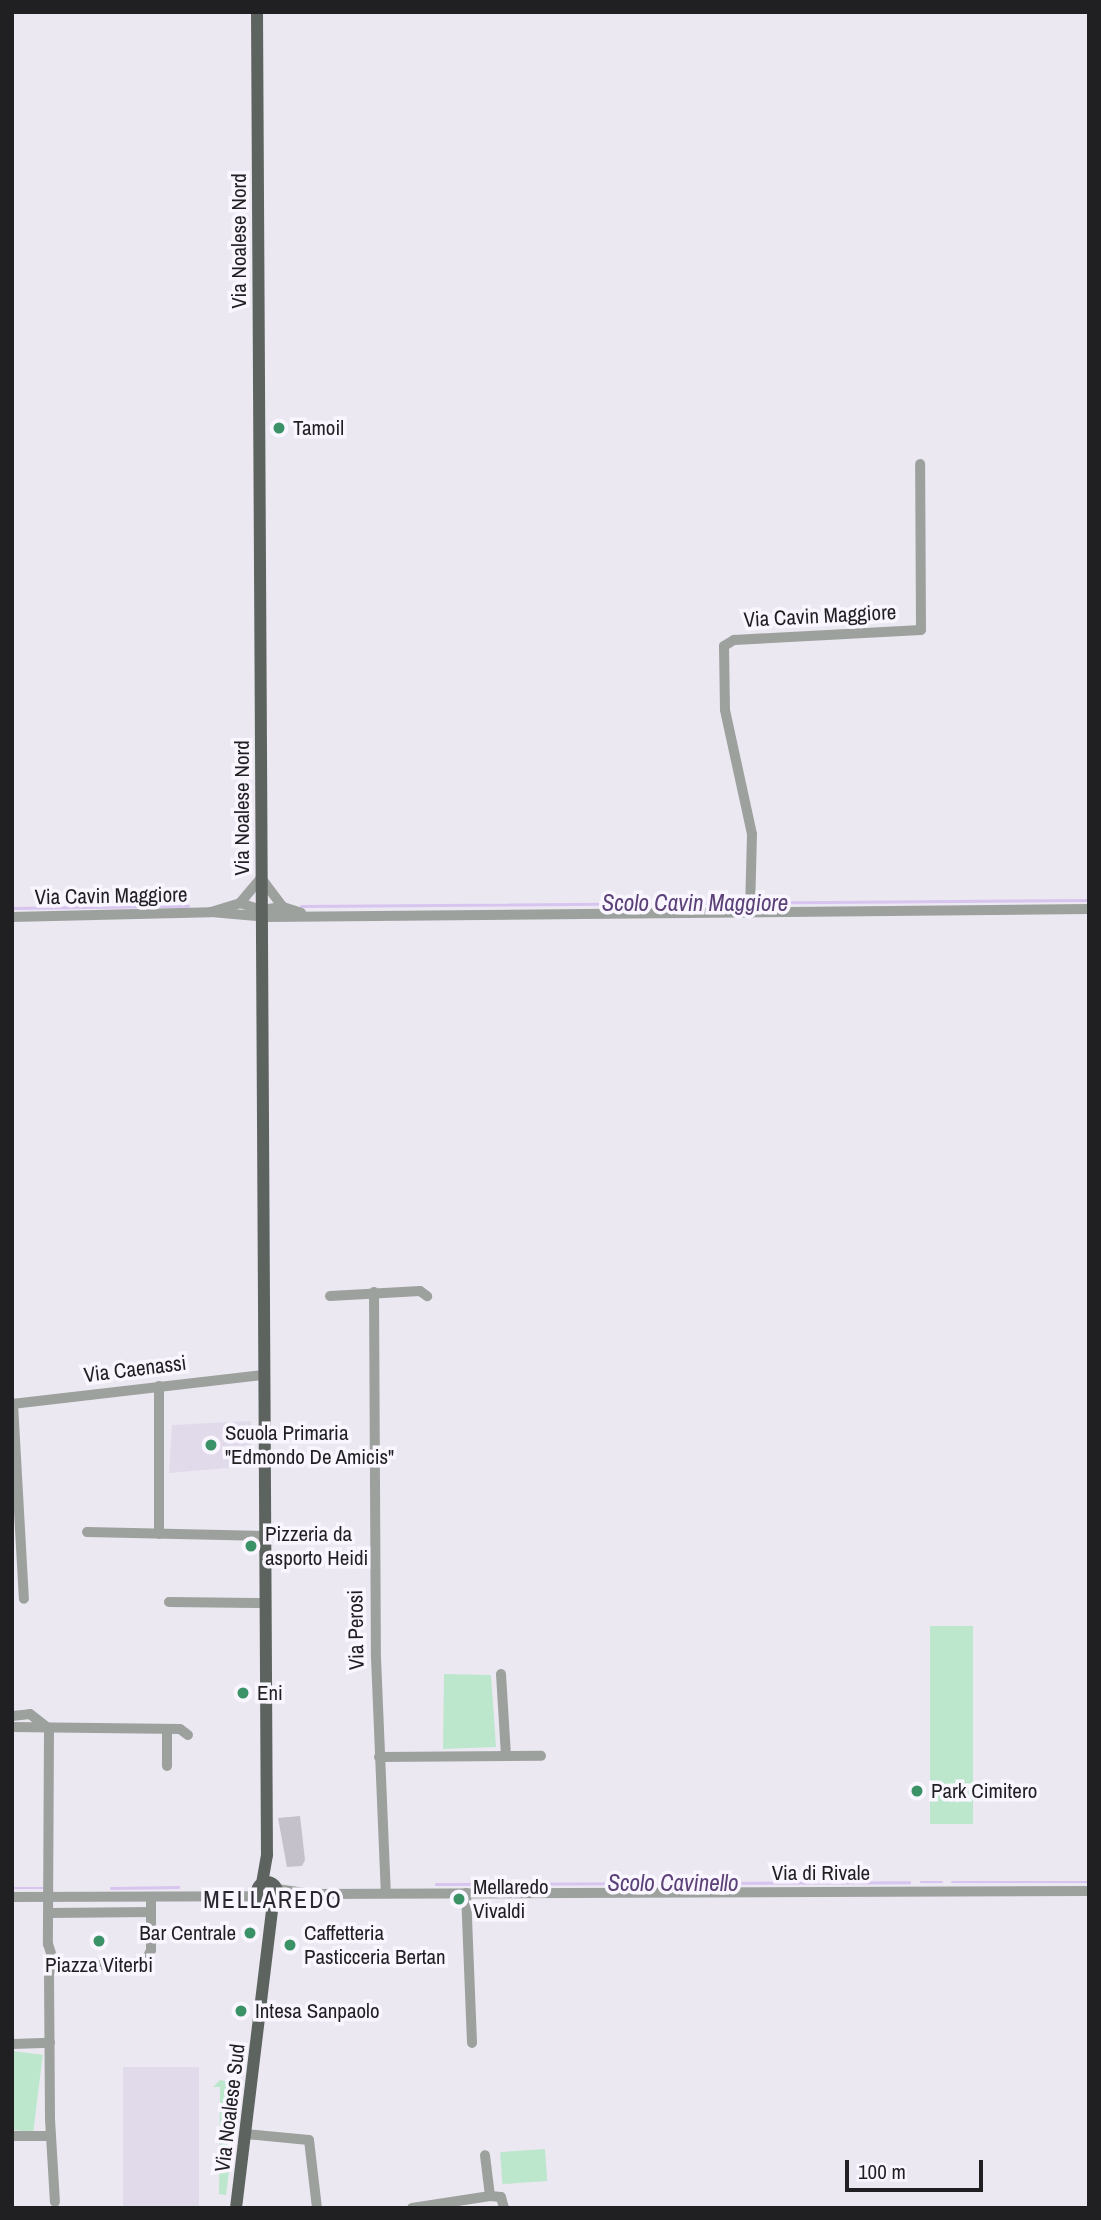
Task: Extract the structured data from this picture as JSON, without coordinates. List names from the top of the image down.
{
  "streets": {
    "main road": ["Via Noalese Nord", "Via Noalese Sud"],
    "street": [
      "Via Cavin Maggiore",
      "Via Caenassi",
      "Via Perosi",
      "Via di Rivale"
    ]
  },
  "crossings": [
    ["Via Noalese Nord", "Via Cavin Maggiore"],
    ["Via Noalese Nord", "Via Caenassi"],
    ["Via Noalese Nord", "Via di Rivale"],
    ["Via Noalese Nord", "Via Noalese Sud"],
    ["Via Perosi", "Via di Rivale"],
    ["Via di Rivale", "Via Noalese Sud"]
  ],
  "districts": ["MELLAREDO"],
  "water": ["Scolo Cavin Maggiore", "Scolo Cavinello"],
  "places": [
    "Tamoil",
    "Scuola Primaria \"Edmondo De Amicis\"",
    "Pizzeria da asporto Heidi",
    "Eni",
    "Park Cimitero",
    "Mellaredo Vivaldi",
    "Bar Centrale",
    "Piazza Viterbi",
    "Caffetteria Pasticceria Bertan",
    "Intesa Sanpaolo"
  ],
  "scale_bar": "100 m"
}
